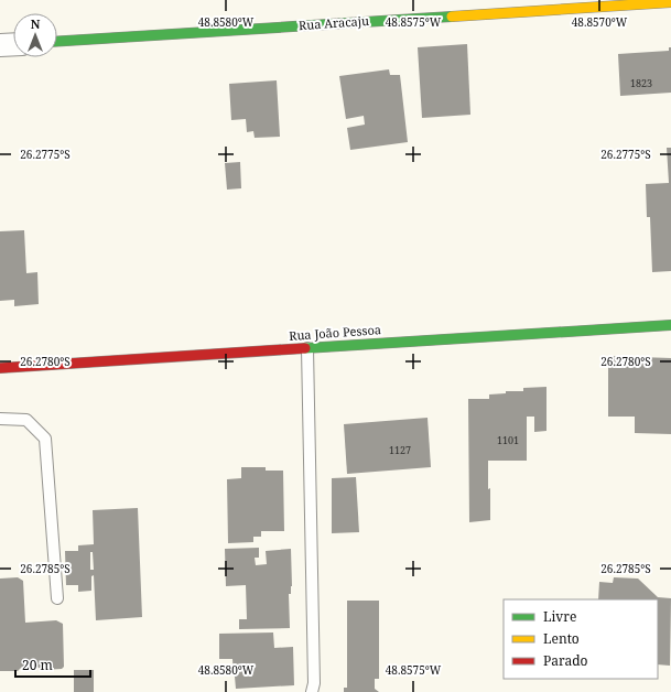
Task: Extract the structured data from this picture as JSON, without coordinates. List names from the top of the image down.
{
  "streets": {
    "street": ["Rua Aracaju", "Rua João Pessoa"]
  },
  "house_numbers": ["1823", "1101", "1127"],
  "legend": ["Livre", "Lento", "Parado"],
  "scale_bar": "20 m",
  "north": "top",
  "coordinates": [
    "48.8580°W",
    "48.8575°W",
    "48.8570°W",
    "26.2775°S",
    "26.2780°S",
    "26.2785°S"
  ]
}
